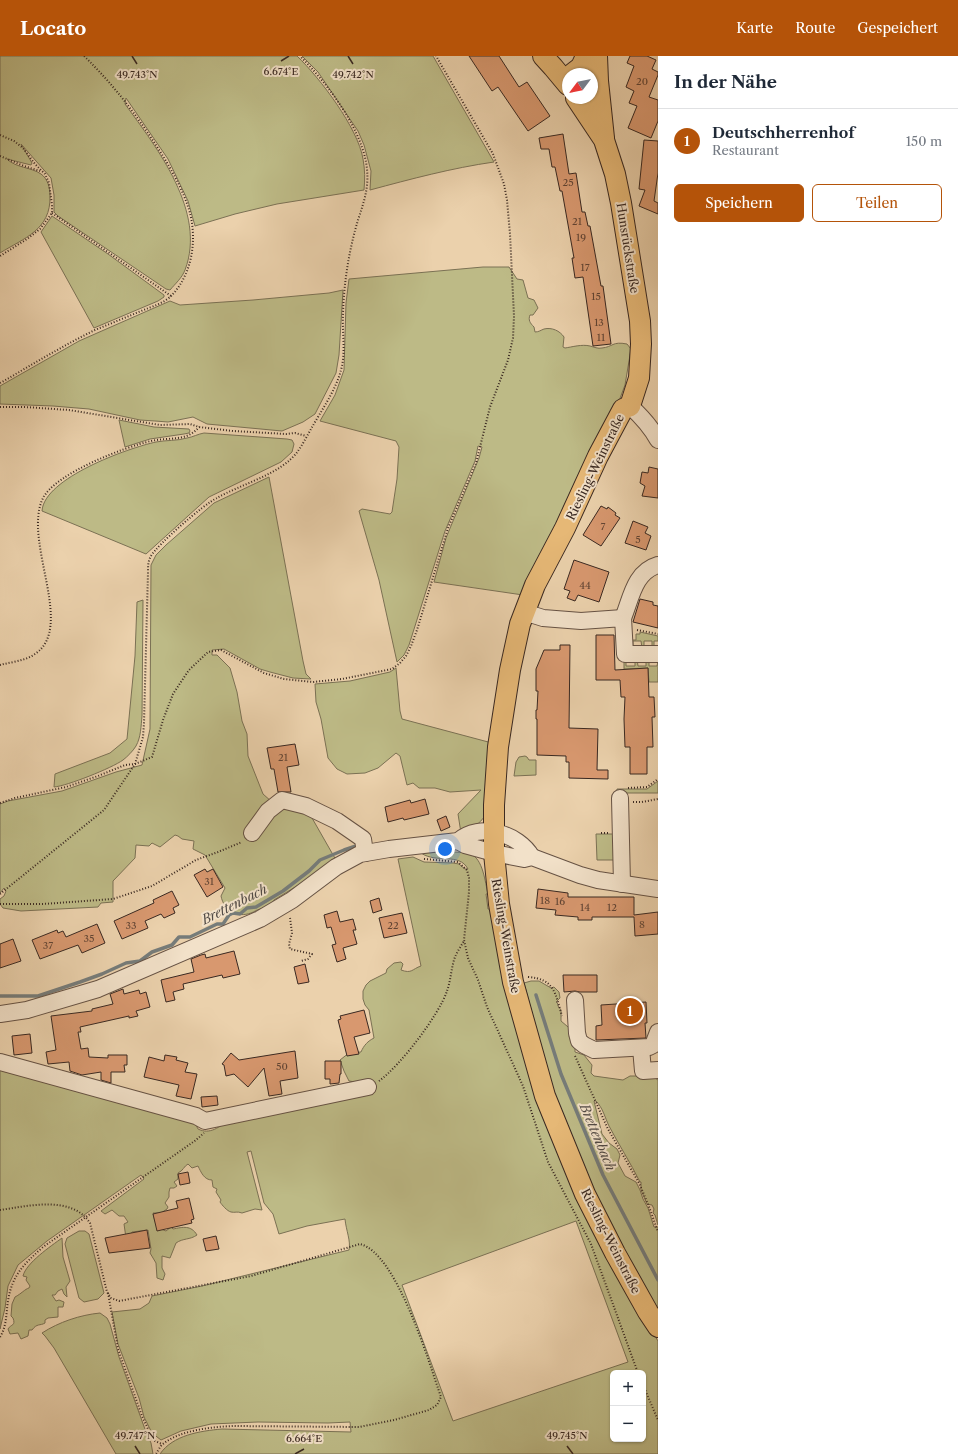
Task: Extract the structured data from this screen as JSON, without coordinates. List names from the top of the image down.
{
  "streets": {
    "main road": ["Hunsrückstraße", "Riesling-Weinstraße"]
  },
  "crossings": [
    ["Hunsrückstraße", "Riesling-Weinstraße"]
  ],
  "water": ["Brettenbach"],
  "house_numbers": [
    "20",
    "25",
    "21",
    "19",
    "17",
    "15",
    "13",
    "11",
    "7",
    "5",
    "44",
    "21",
    "31",
    "18",
    "16",
    "14",
    "12",
    "8",
    "33",
    "22",
    "35",
    "37",
    "50"
  ],
  "north": "bottom left",
  "page": {
    "header": "Locato",
    "nav": ["Karte", "Route", "Gespeichert"],
    "heading": "In der Nähe",
    "list": [
      {
        "mark": "1",
        "name": "Deutschherrenhof",
        "note": "Restaurant",
        "value": "150 m"
      }
    ],
    "buttons": ["Speichern", "Teilen"],
    "pins": "1",
    "map_buttons": ["+", "−"]
  },
  "coordinates": [
    "6.674°E",
    "49.743°N",
    "49.742°N",
    "49.747°N",
    "49.745°N",
    "6.664°E"
  ]
}
